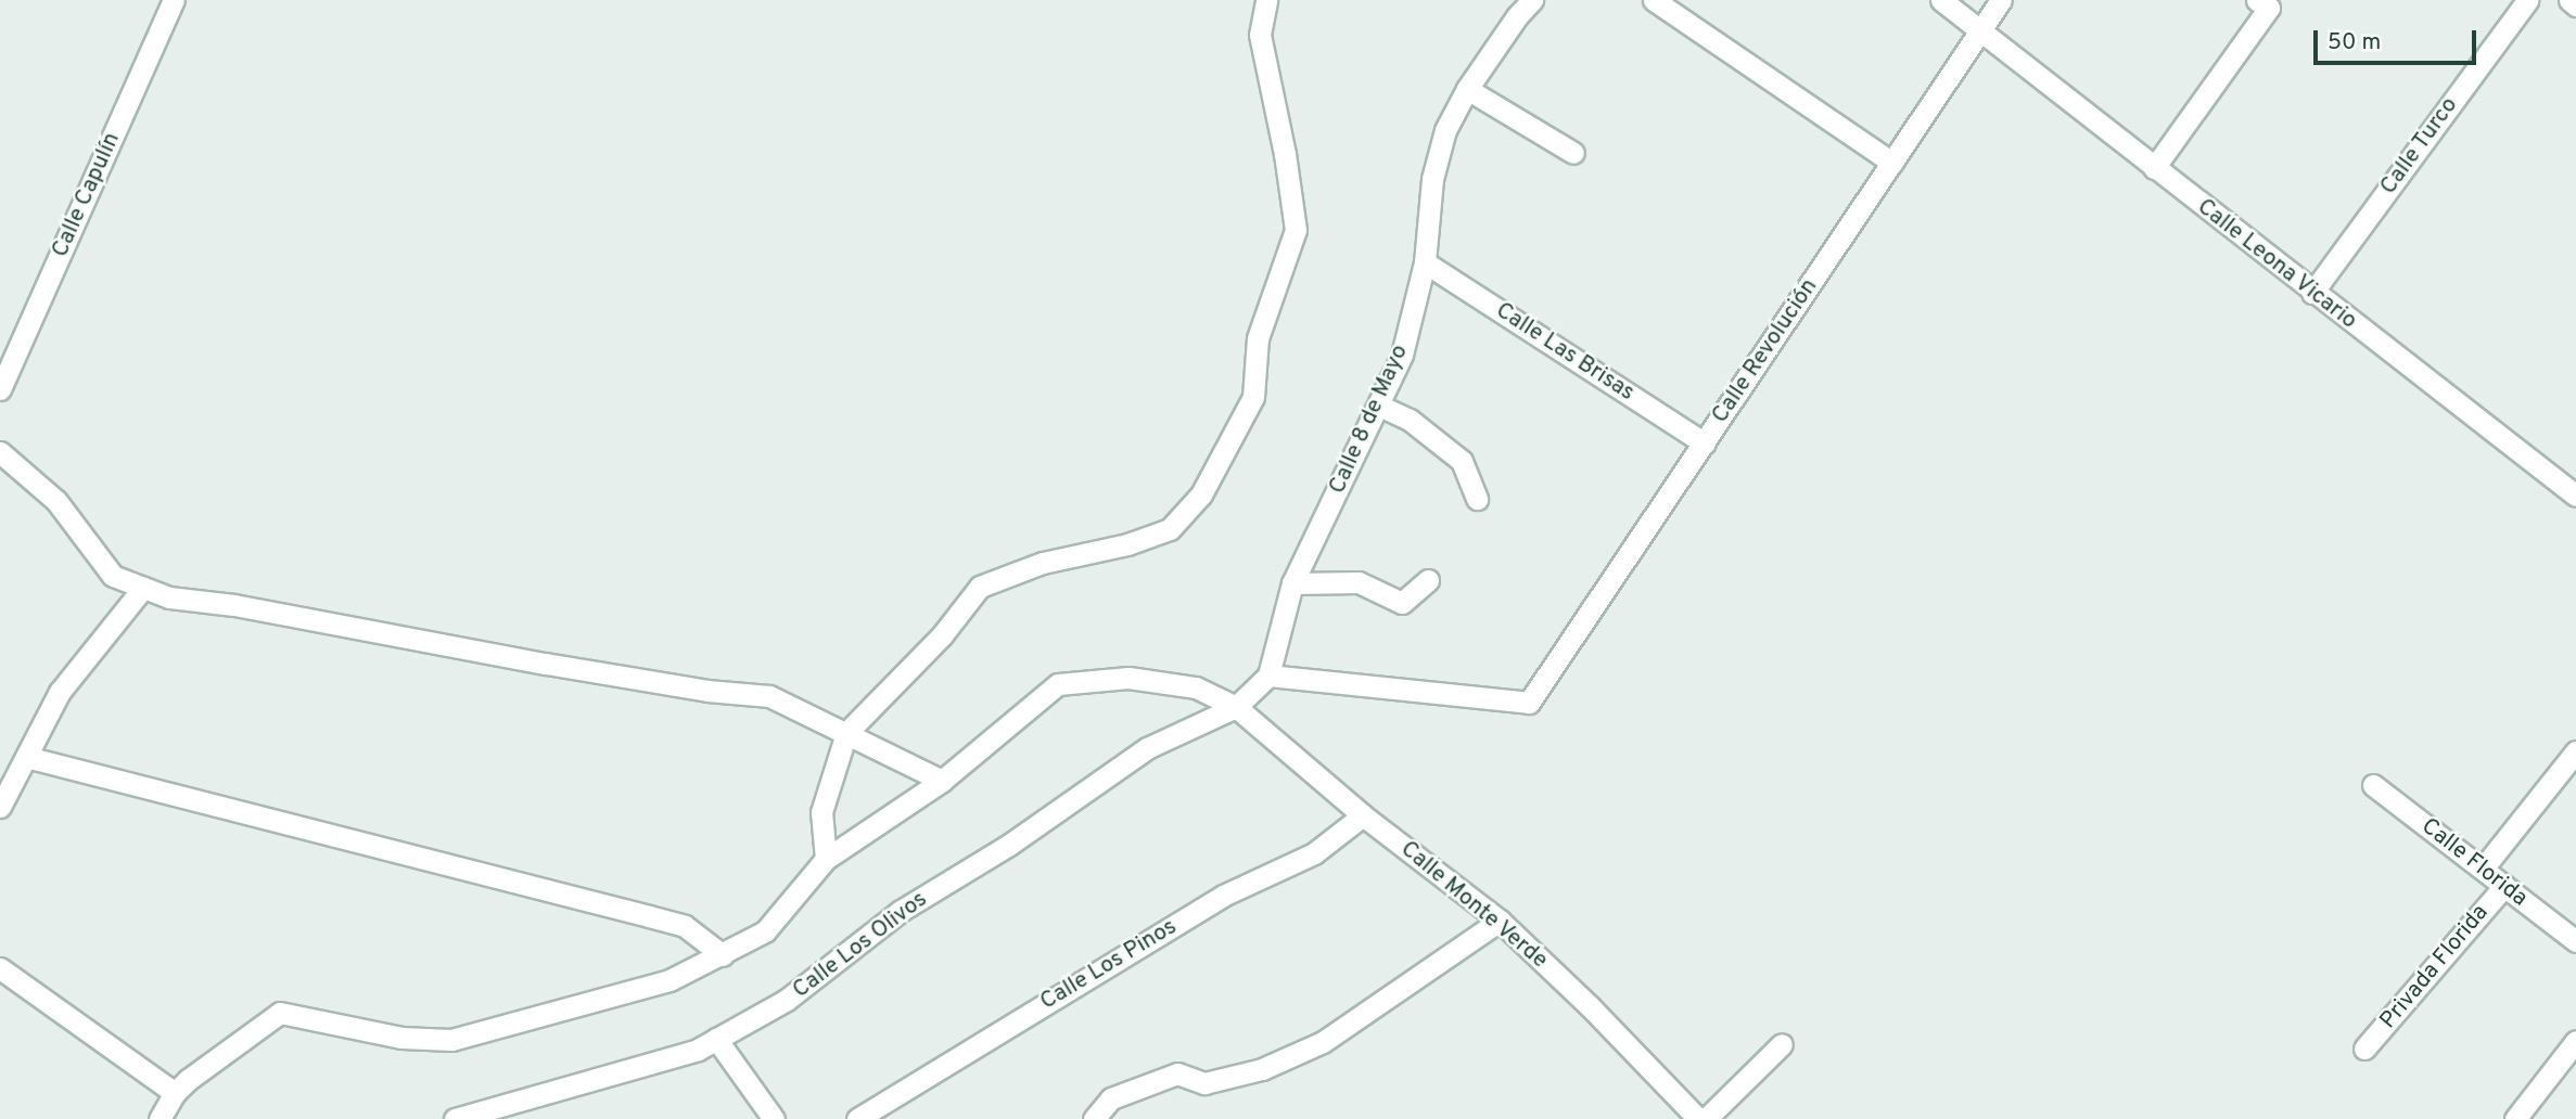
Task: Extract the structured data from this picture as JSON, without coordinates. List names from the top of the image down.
{
  "streets": {
    "street": [
      "Calle Turco",
      "Calle Capulín",
      "Calle Leona Vicario",
      "Calle Revolución",
      "Calle Las Brisas",
      "Calle 8 de Mayo",
      "Calle Florida",
      "Calle Monte Verde",
      "Calle Los Olivos",
      "Calle Los Pinos",
      "Privada Florida"
    ]
  },
  "crossings": [
    ["Calle Turco", "Calle Leona Vicario"],
    ["Calle Leona Vicario", "Calle Revolución"],
    ["Calle Revolución", "Calle Las Brisas"],
    ["Calle Revolución", "Calle 8 de Mayo"],
    ["Calle Revolución", "Calle Los Olivos"],
    ["Calle Las Brisas", "Calle 8 de Mayo"],
    ["Calle 8 de Mayo", "Calle Los Olivos"],
    ["Calle Florida", "Privada Florida"],
    ["Calle Monte Verde", "Calle Los Olivos"],
    ["Calle Monte Verde", "Calle Los Pinos"]
  ],
  "scale_bar": "50 m"
}
